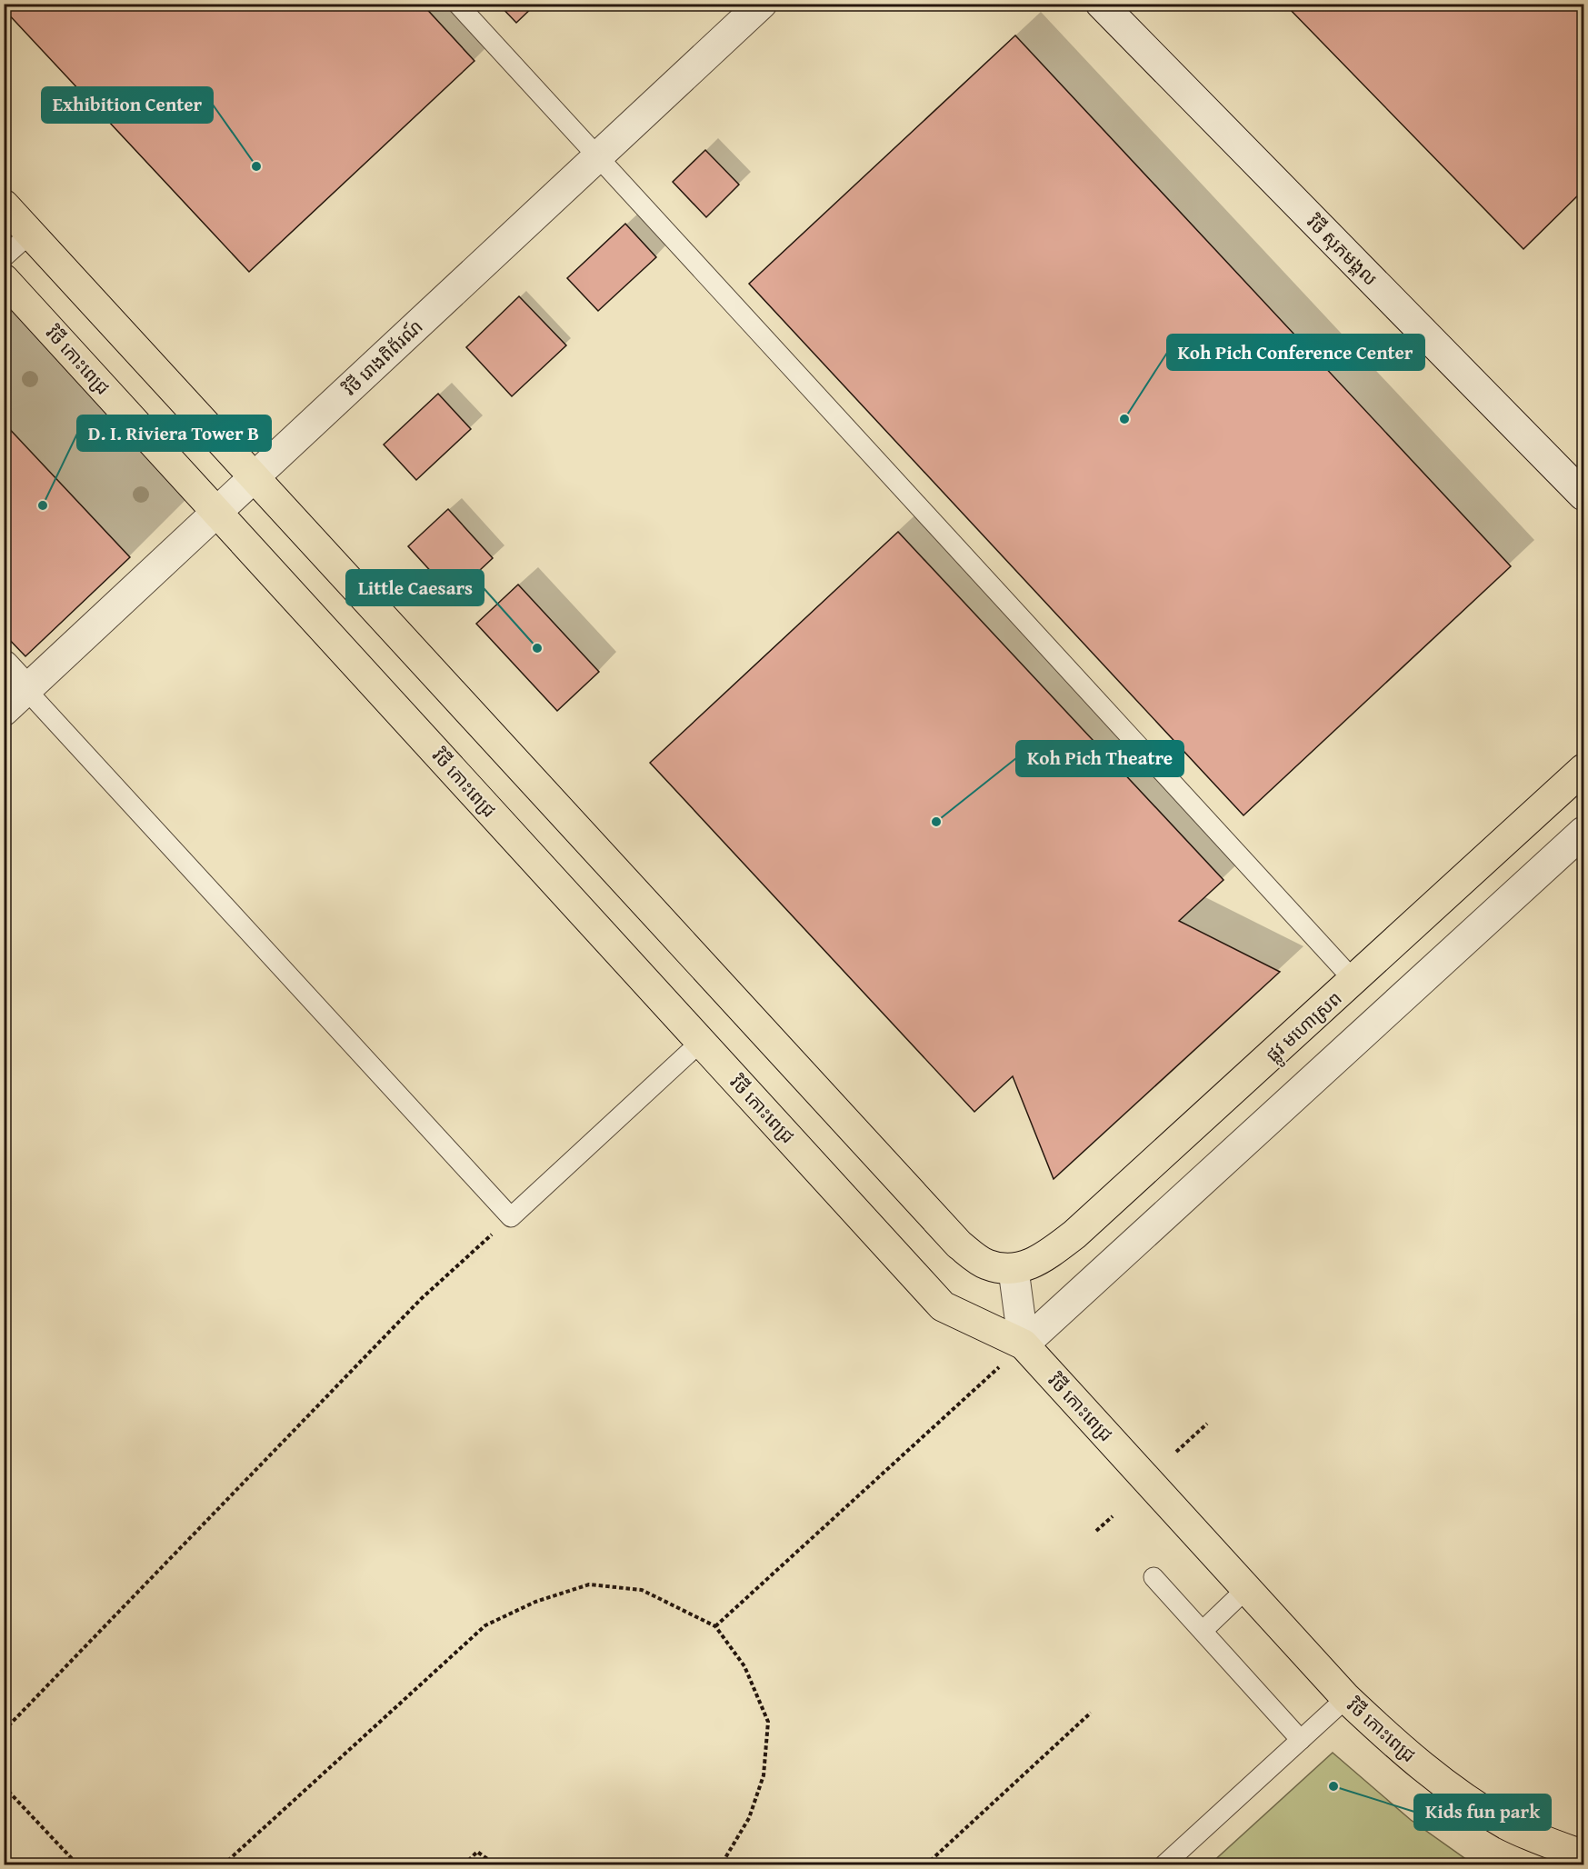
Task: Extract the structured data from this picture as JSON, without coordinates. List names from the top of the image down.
{
  "streets": {
    "main road": ["វិថី កោះពេជ្រ", "ផ្លូវ មហោស្រព"],
    "street": ["វិថី សុភមង្គល", "វិថី រោងពិព័រណ៍"]
  },
  "crossings": [
    ["វិថី រោងពិព័រណ៍", "វិថី កោះពេជ្រ"]
  ],
  "places": [
    "Exhibition Center",
    "Koh Pich Conference Center",
    "D. I. Riviera Tower B",
    "Little Caesars",
    "Koh Pich Theatre",
    "Kids fun park"
  ]
}
